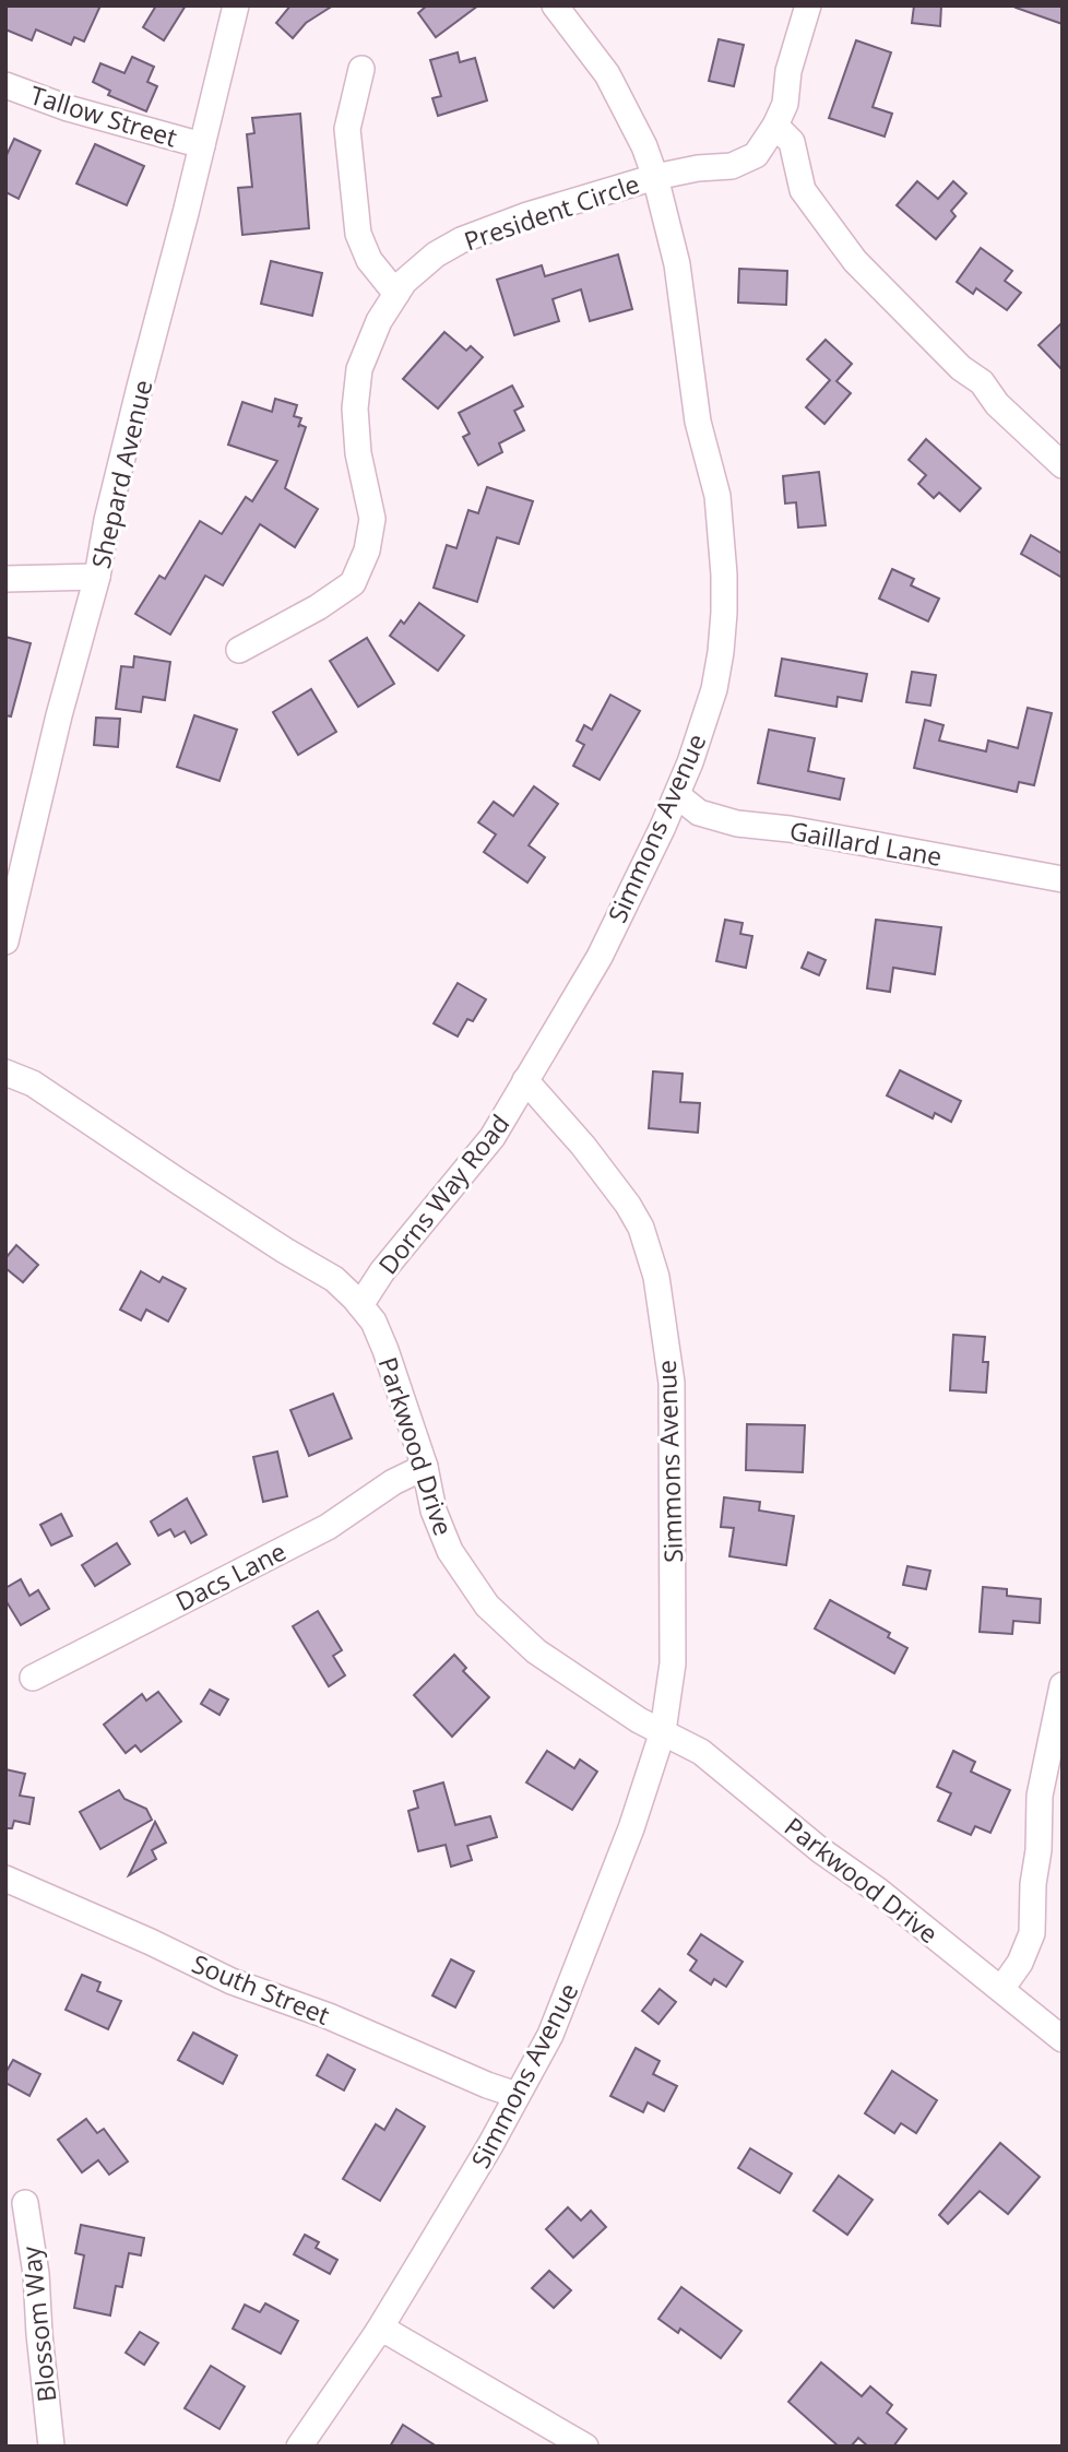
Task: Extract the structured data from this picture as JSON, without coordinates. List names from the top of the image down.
{
  "streets": {
    "street": [
      "Tallow Street",
      "President Circle",
      "Shepard Avenue",
      "Simmons Avenue",
      "Gaillard Lane",
      "Dorns Way Road",
      "Parkwood Drive",
      "Dacs Lane",
      "South Street",
      "Blossom Way"
    ]
  },
  "crossings": [
    ["Tallow Street", "Shepard Avenue"],
    ["President Circle", "Simmons Avenue"],
    ["Simmons Avenue", "Gaillard Lane"],
    ["Simmons Avenue", "Dorns Way Road"],
    ["Simmons Avenue", "Parkwood Drive"],
    ["Simmons Avenue", "South Street"],
    ["Dorns Way Road", "Parkwood Drive"],
    ["Parkwood Drive", "Dacs Lane"]
  ]
}
